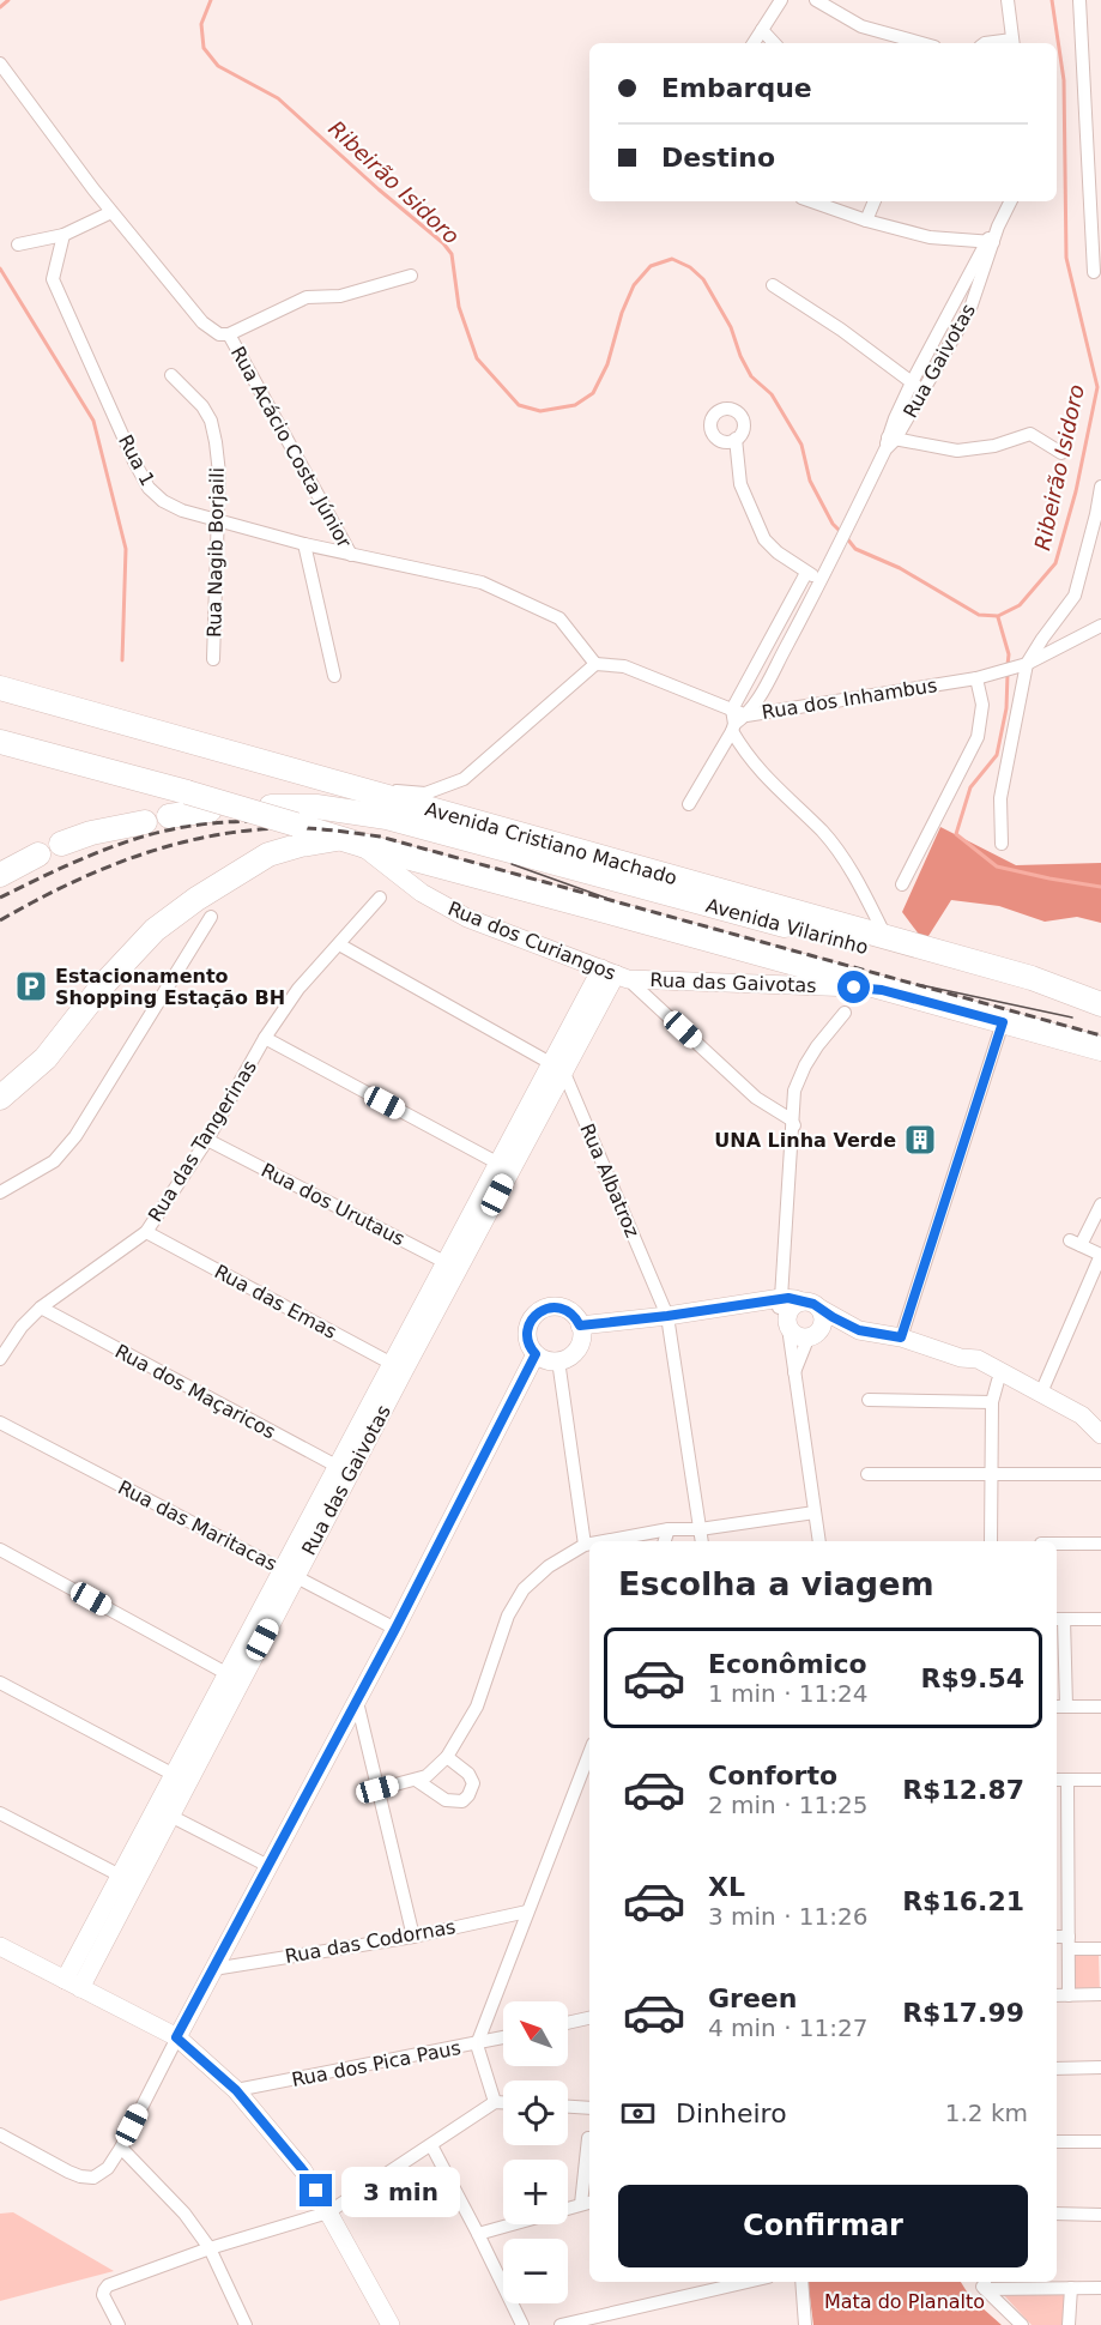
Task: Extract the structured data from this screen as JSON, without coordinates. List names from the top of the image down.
{
  "streets": {
    "highway": ["Avenida Cristiano Machado", "Avenida Vilarinho"],
    "street": [
      "Rua Gaivotas",
      "Rua Acácio Costa Júnior",
      "Rua 1",
      "Rua Nagib Borjaili",
      "Rua dos Inhambus",
      "Rua dos Curiangos",
      "Rua das Gaivotas",
      "Rua das Tangerinas",
      "Rua Albatroz",
      "Rua dos Urutaus",
      "Rua das Emas",
      "Rua dos Maçaricos",
      "Rua das Maritacas",
      "Rua das Codornas",
      "Rua dos Pica Paus"
    ]
  },
  "crossings": [
    ["Rua Acácio Costa Júnior", "Rua 1"],
    ["Rua Acácio Costa Júnior", "Rua dos Inhambus"],
    ["Rua 1", "Rua Nagib Borjaili"],
    ["Avenida Cristiano Machado", "Avenida Vilarinho"],
    ["Rua dos Curiangos", "Rua das Gaivotas"],
    ["Rua das Gaivotas", "Rua Albatroz"],
    ["Rua das Gaivotas", "Rua dos Urutaus"],
    ["Rua das Gaivotas", "Rua das Emas"],
    ["Rua das Gaivotas", "Rua dos Maçaricos"],
    ["Rua das Gaivotas", "Rua das Maritacas"],
    ["Rua das Tangerinas", "Rua dos Urutaus"],
    ["Rua das Tangerinas", "Rua das Emas"],
    ["Rua das Tangerinas", "Rua dos Maçaricos"]
  ],
  "water": ["Ribeirão Isidoro"],
  "parks": ["Mata do Planalto"],
  "places": {
    "parking": ["Estacionamento Shopping Estação BH"],
    "building": ["UNA Linha Verde"]
  },
  "north": "top left",
  "page": {
    "banner": ["Embarque", "Destino"],
    "heading": "Escolha a viagem",
    "list": [
      {
        "name": "Econômico",
        "note": "1 min · 11:24",
        "value": "R$9.54"
      },
      {
        "name": "Conforto",
        "note": "2 min · 11:25",
        "value": "R$12.87"
      },
      {
        "name": "XL",
        "note": "3 min · 11:26",
        "value": "R$16.21"
      },
      {
        "name": "Green",
        "note": "4 min · 11:27",
        "value": "R$17.99"
      }
    ],
    "map_buttons": ["+", "−"],
    "pay": ["Dinheiro", "1.2 km"],
    "bubble": "3 min",
    "buttons": "Confirmar"
  }
}
